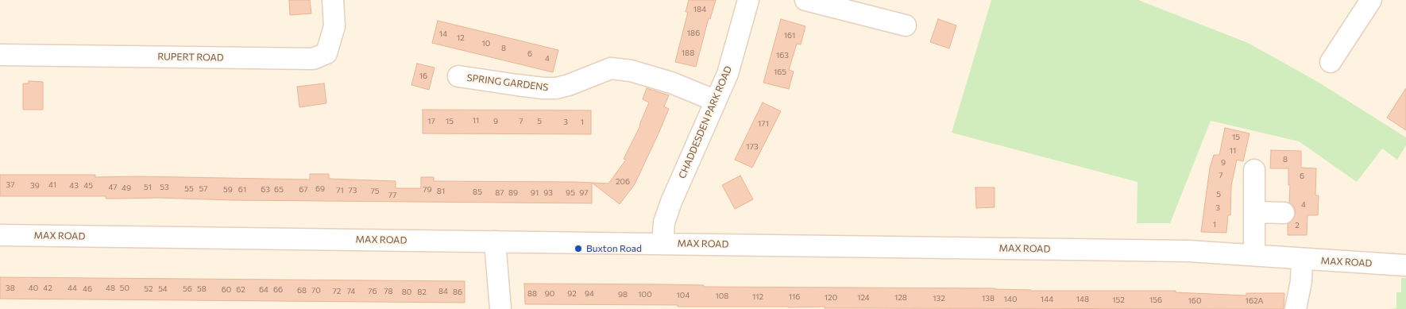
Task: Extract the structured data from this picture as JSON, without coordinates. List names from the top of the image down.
{
  "streets": {
    "street": [
      "RUPERT ROAD",
      "SPRING GARDENS",
      "CHADDESDEN PARK ROAD",
      "MAX ROAD"
    ]
  },
  "crossings": [
    ["SPRING GARDENS", "CHADDESDEN PARK ROAD"],
    ["CHADDESDEN PARK ROAD", "MAX ROAD"]
  ],
  "places": ["Buxton Road"],
  "house_numbers": [
    "184",
    "186",
    "14",
    "161",
    "12",
    "10",
    "8",
    "188",
    "6",
    "163",
    "4",
    "165",
    "16",
    "11",
    "17",
    "15",
    "9",
    "7",
    "5",
    "3",
    "1",
    "171",
    "15",
    "173",
    "11",
    "8",
    "9",
    "7",
    "6",
    "206",
    "37",
    "41",
    "39",
    "43",
    "45",
    "47",
    "51",
    "53",
    "49",
    "55",
    "57",
    "69",
    "59",
    "61",
    "63",
    "65",
    "67",
    "79",
    "71",
    "73",
    "75",
    "81",
    "85",
    "87",
    "89",
    "91",
    "93",
    "95",
    "97",
    "5",
    "77",
    "4",
    "3",
    "1",
    "2",
    "38",
    "40",
    "42",
    "44",
    "48",
    "50",
    "46",
    "52",
    "54",
    "56",
    "58",
    "60",
    "62",
    "64",
    "66",
    "68",
    "70",
    "72",
    "74",
    "76",
    "78",
    "84",
    "80",
    "82",
    "86",
    "88",
    "90",
    "92",
    "94",
    "98",
    "100",
    "104",
    "108",
    "112",
    "116",
    "120",
    "124",
    "128",
    "132",
    "138",
    "140",
    "144",
    "148",
    "152",
    "156",
    "160",
    "162A"
  ]
}
